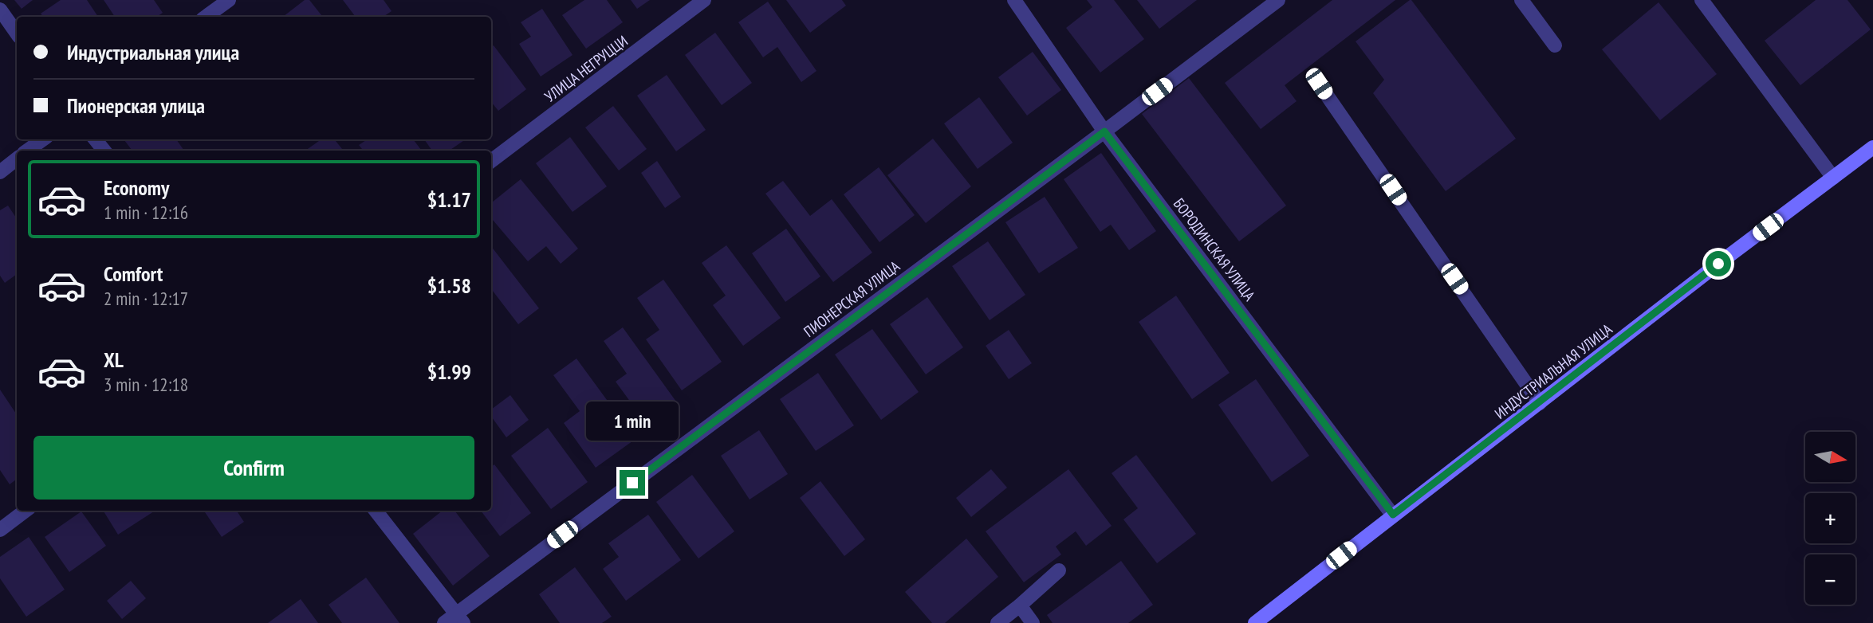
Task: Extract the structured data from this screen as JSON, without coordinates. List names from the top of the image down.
{
  "streets": {
    "main road": ["ИНДУСТРИАЛЬНАЯ УЛИЦА"],
    "street": ["УЛИЦА НЕГРУЦЦИ", "БОРОДИНСКАЯ УЛИЦА", "ПИОНЕРСКАЯ УЛИЦА"]
  },
  "crossings": [
    ["БОРОДИНСКАЯ УЛИЦА", "ПИОНЕРСКАЯ УЛИЦА"],
    ["БОРОДИНСКАЯ УЛИЦА", "ИНДУСТРИАЛЬНАЯ УЛИЦА"]
  ],
  "north": "right",
  "page": {
    "banner": ["Индустриальная улица", "Пионерская улица"],
    "list": [
      {
        "name": "Economy",
        "note": "1 min · 12:16",
        "value": "$1.17"
      },
      {
        "name": "Comfort",
        "note": "2 min · 12:17",
        "value": "$1.58"
      },
      {
        "name": "XL",
        "note": "3 min · 12:18",
        "value": "$1.99"
      }
    ],
    "bubble": "1 min",
    "buttons": "Confirm",
    "map_buttons": ["+", "−"]
  }
}
